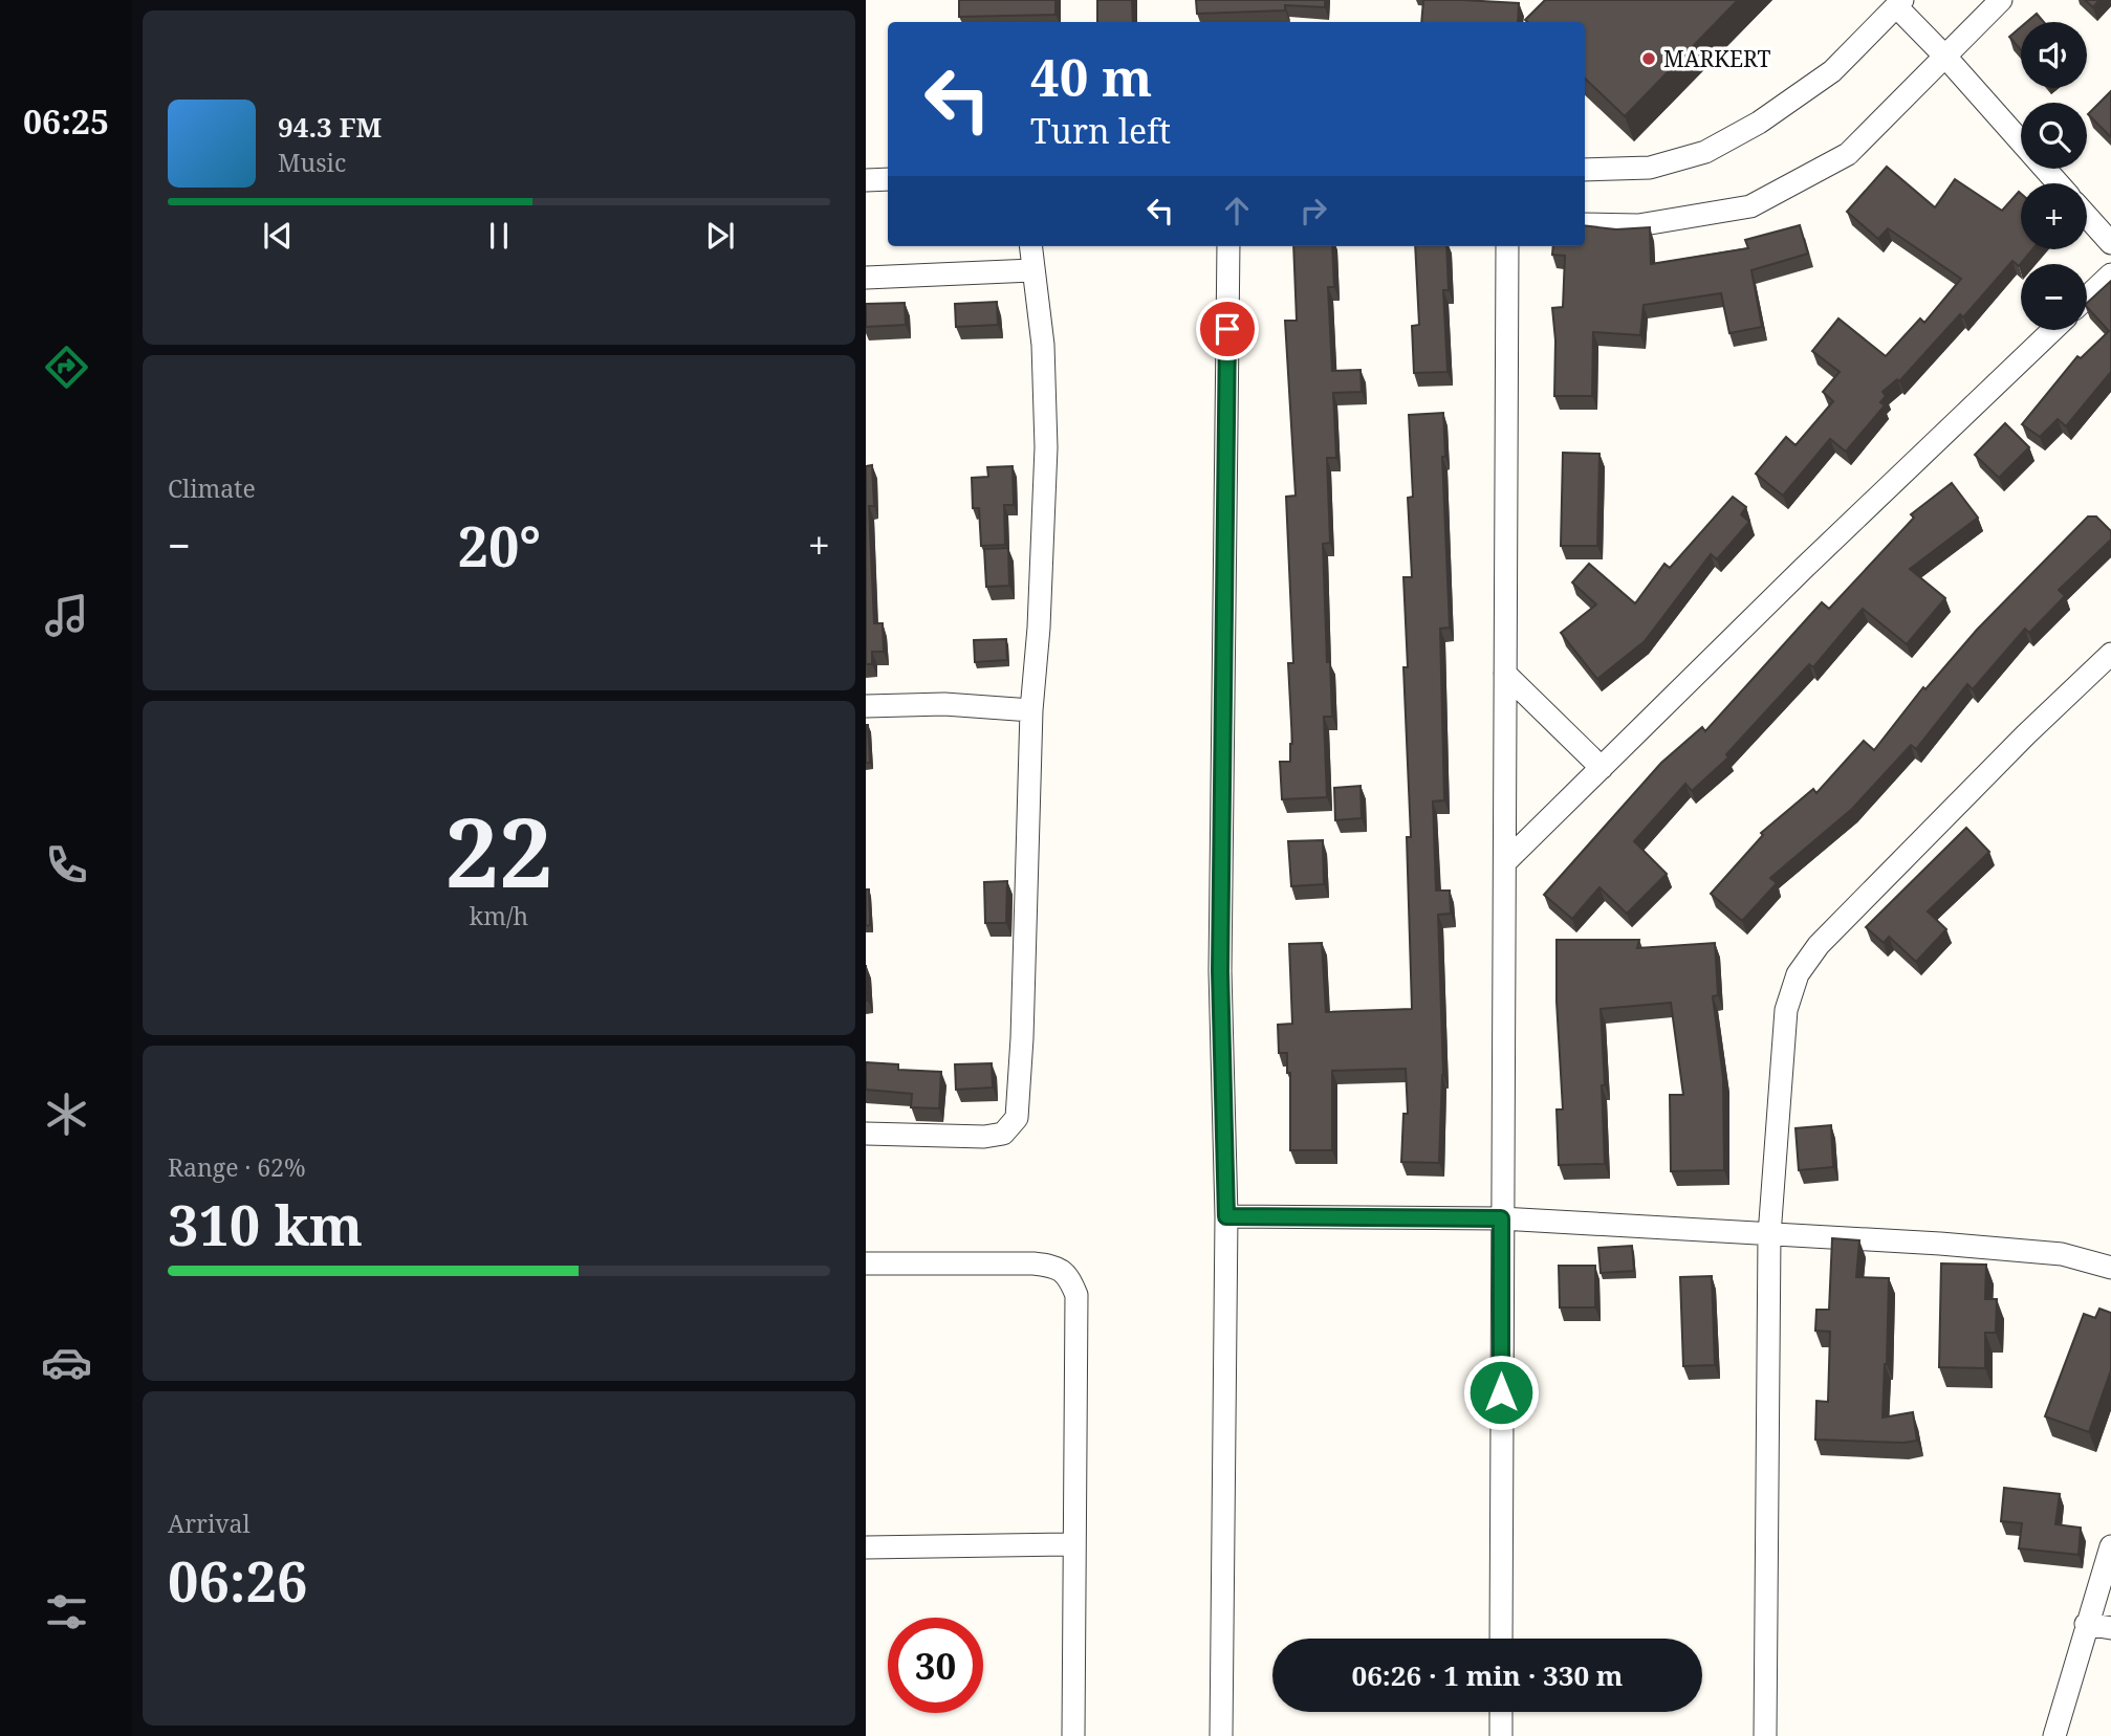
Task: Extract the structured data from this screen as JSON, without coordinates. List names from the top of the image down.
{
  "places": ["MARKERT"],
  "page": {
    "tabs": "06:25",
    "map_buttons": ["+", "−"],
    "turn": ["40 m", "Turn left"],
    "song": ["94.3 FM", "Music"],
    "tile": [
      "Climate",
      ["22", "km/h"],
      ["Range · 62%", "310 km"],
      ["Arrival", "06:26"]
    ],
    "heat": ["−", "20°", "+"],
    "limit": "30",
    "trip": "06:26 · 1 min · 330 m"
  }
}
